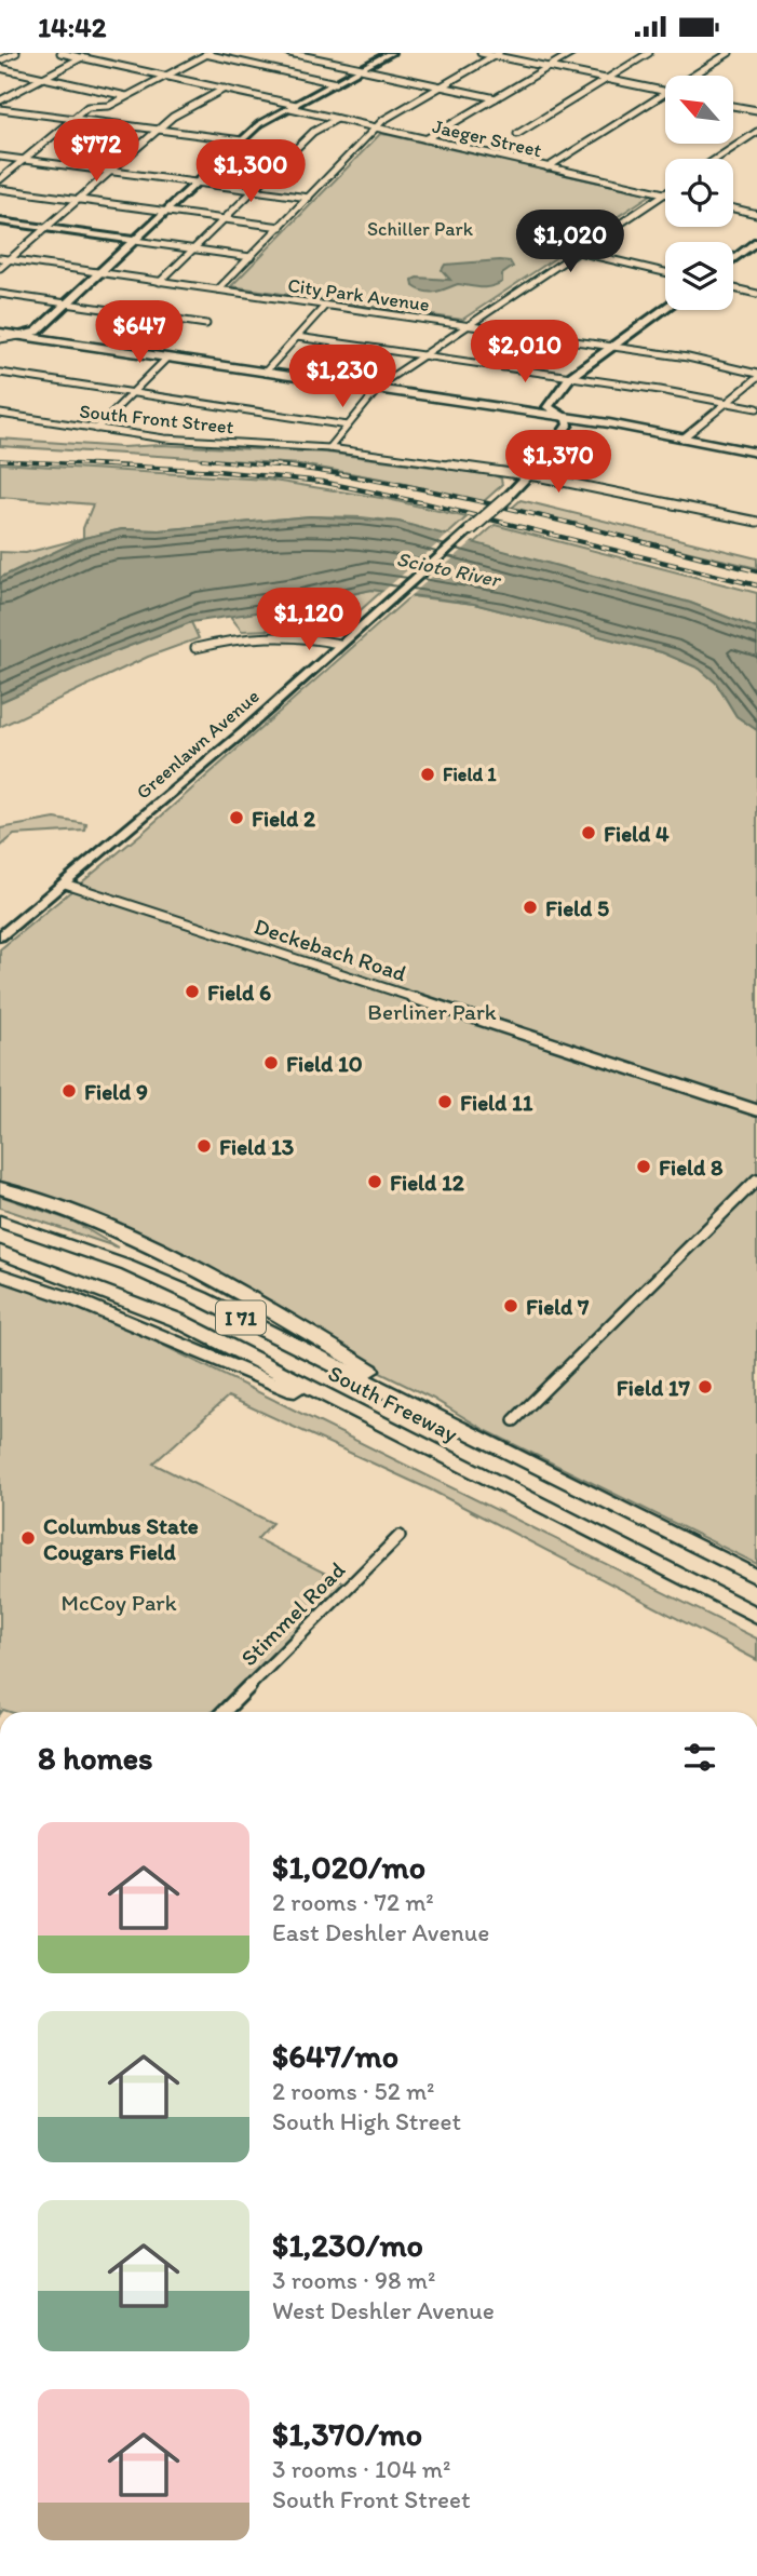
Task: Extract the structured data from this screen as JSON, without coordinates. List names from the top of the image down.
{
  "streets": {
    "highway": ["I 71", "South Freeway"],
    "main road": ["Greenlawn Avenue"],
    "street": [
      "Jaeger Street",
      "City Park Avenue",
      "South Front Street",
      "Deckebach Road",
      "Stimmel Road"
    ]
  },
  "crossings": [
    ["South Front Street", "Greenlawn Avenue"],
    ["Greenlawn Avenue", "Deckebach Road"]
  ],
  "water": ["Scioto River"],
  "parks": ["Schiller Park", "Berliner Park", "McCoy Park"],
  "places": [
    "Field 1",
    "Field 2",
    "Field 4",
    "Field 5",
    "Field 6",
    "Field 10",
    "Field 9",
    "Field 11",
    "Field 13",
    "Field 8",
    "Field 12",
    "Field 7",
    "Field 17",
    "Columbus State Cougars Field"
  ],
  "north": "top left",
  "page": {
    "status": "14:42",
    "price": [
      "$772",
      "$1,300",
      "$1,020",
      "$647",
      "$2,010",
      "$1,230",
      "$1,370",
      "$1,120"
    ],
    "heading": "8 homes",
    "list": [
      {
        "name": "$1,020/mo",
        "note": "2 rooms · 72 m² · East Deshler Avenue"
      },
      {
        "name": "$647/mo",
        "note": "2 rooms · 52 m² · South High Street"
      },
      {
        "name": "$1,230/mo",
        "note": "3 rooms · 98 m² · West Deshler Avenue"
      },
      {
        "name": "$1,370/mo",
        "note": "3 rooms · 104 m² · South Front Street"
      }
    ]
  }
}
